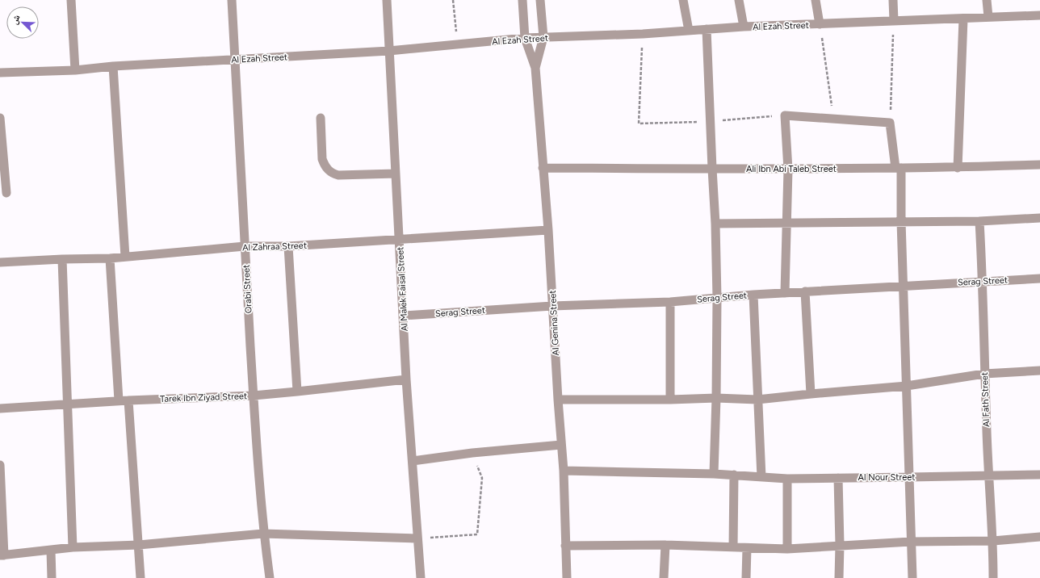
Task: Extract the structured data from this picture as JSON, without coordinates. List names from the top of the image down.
{
  "streets": {
    "street": [
      "Al Ezah Street",
      "Ali Ibn Abi Taleb Street",
      "Al Zahraa Street",
      "Serag Street",
      "Orabi Street",
      "Al Malek Faisal Street",
      "Al Genina Street",
      "Tarek Ibn Ziyad Street",
      "Al Fath Street",
      "Al Nour Street"
    ]
  },
  "crossings": [
    ["Al Ezah Street", "Orabi Street"],
    ["Al Ezah Street", "Al Malek Faisal Street"],
    ["Al Ezah Street", "Al Genina Street"],
    ["Ali Ibn Abi Taleb Street", "Al Genina Street"],
    ["Al Zahraa Street", "Orabi Street"],
    ["Al Zahraa Street", "Al Malek Faisal Street"],
    ["Al Zahraa Street", "Al Genina Street"],
    ["Serag Street", "Al Malek Faisal Street"],
    ["Serag Street", "Al Genina Street"],
    ["Serag Street", "Al Fath Street"],
    ["Orabi Street", "Tarek Ibn Ziyad Street"],
    ["Al Malek Faisal Street", "Tarek Ibn Ziyad Street"],
    ["Al Genina Street", "Al Nour Street"],
    ["Al Fath Street", "Al Nour Street"]
  ],
  "north": "top left"
}
